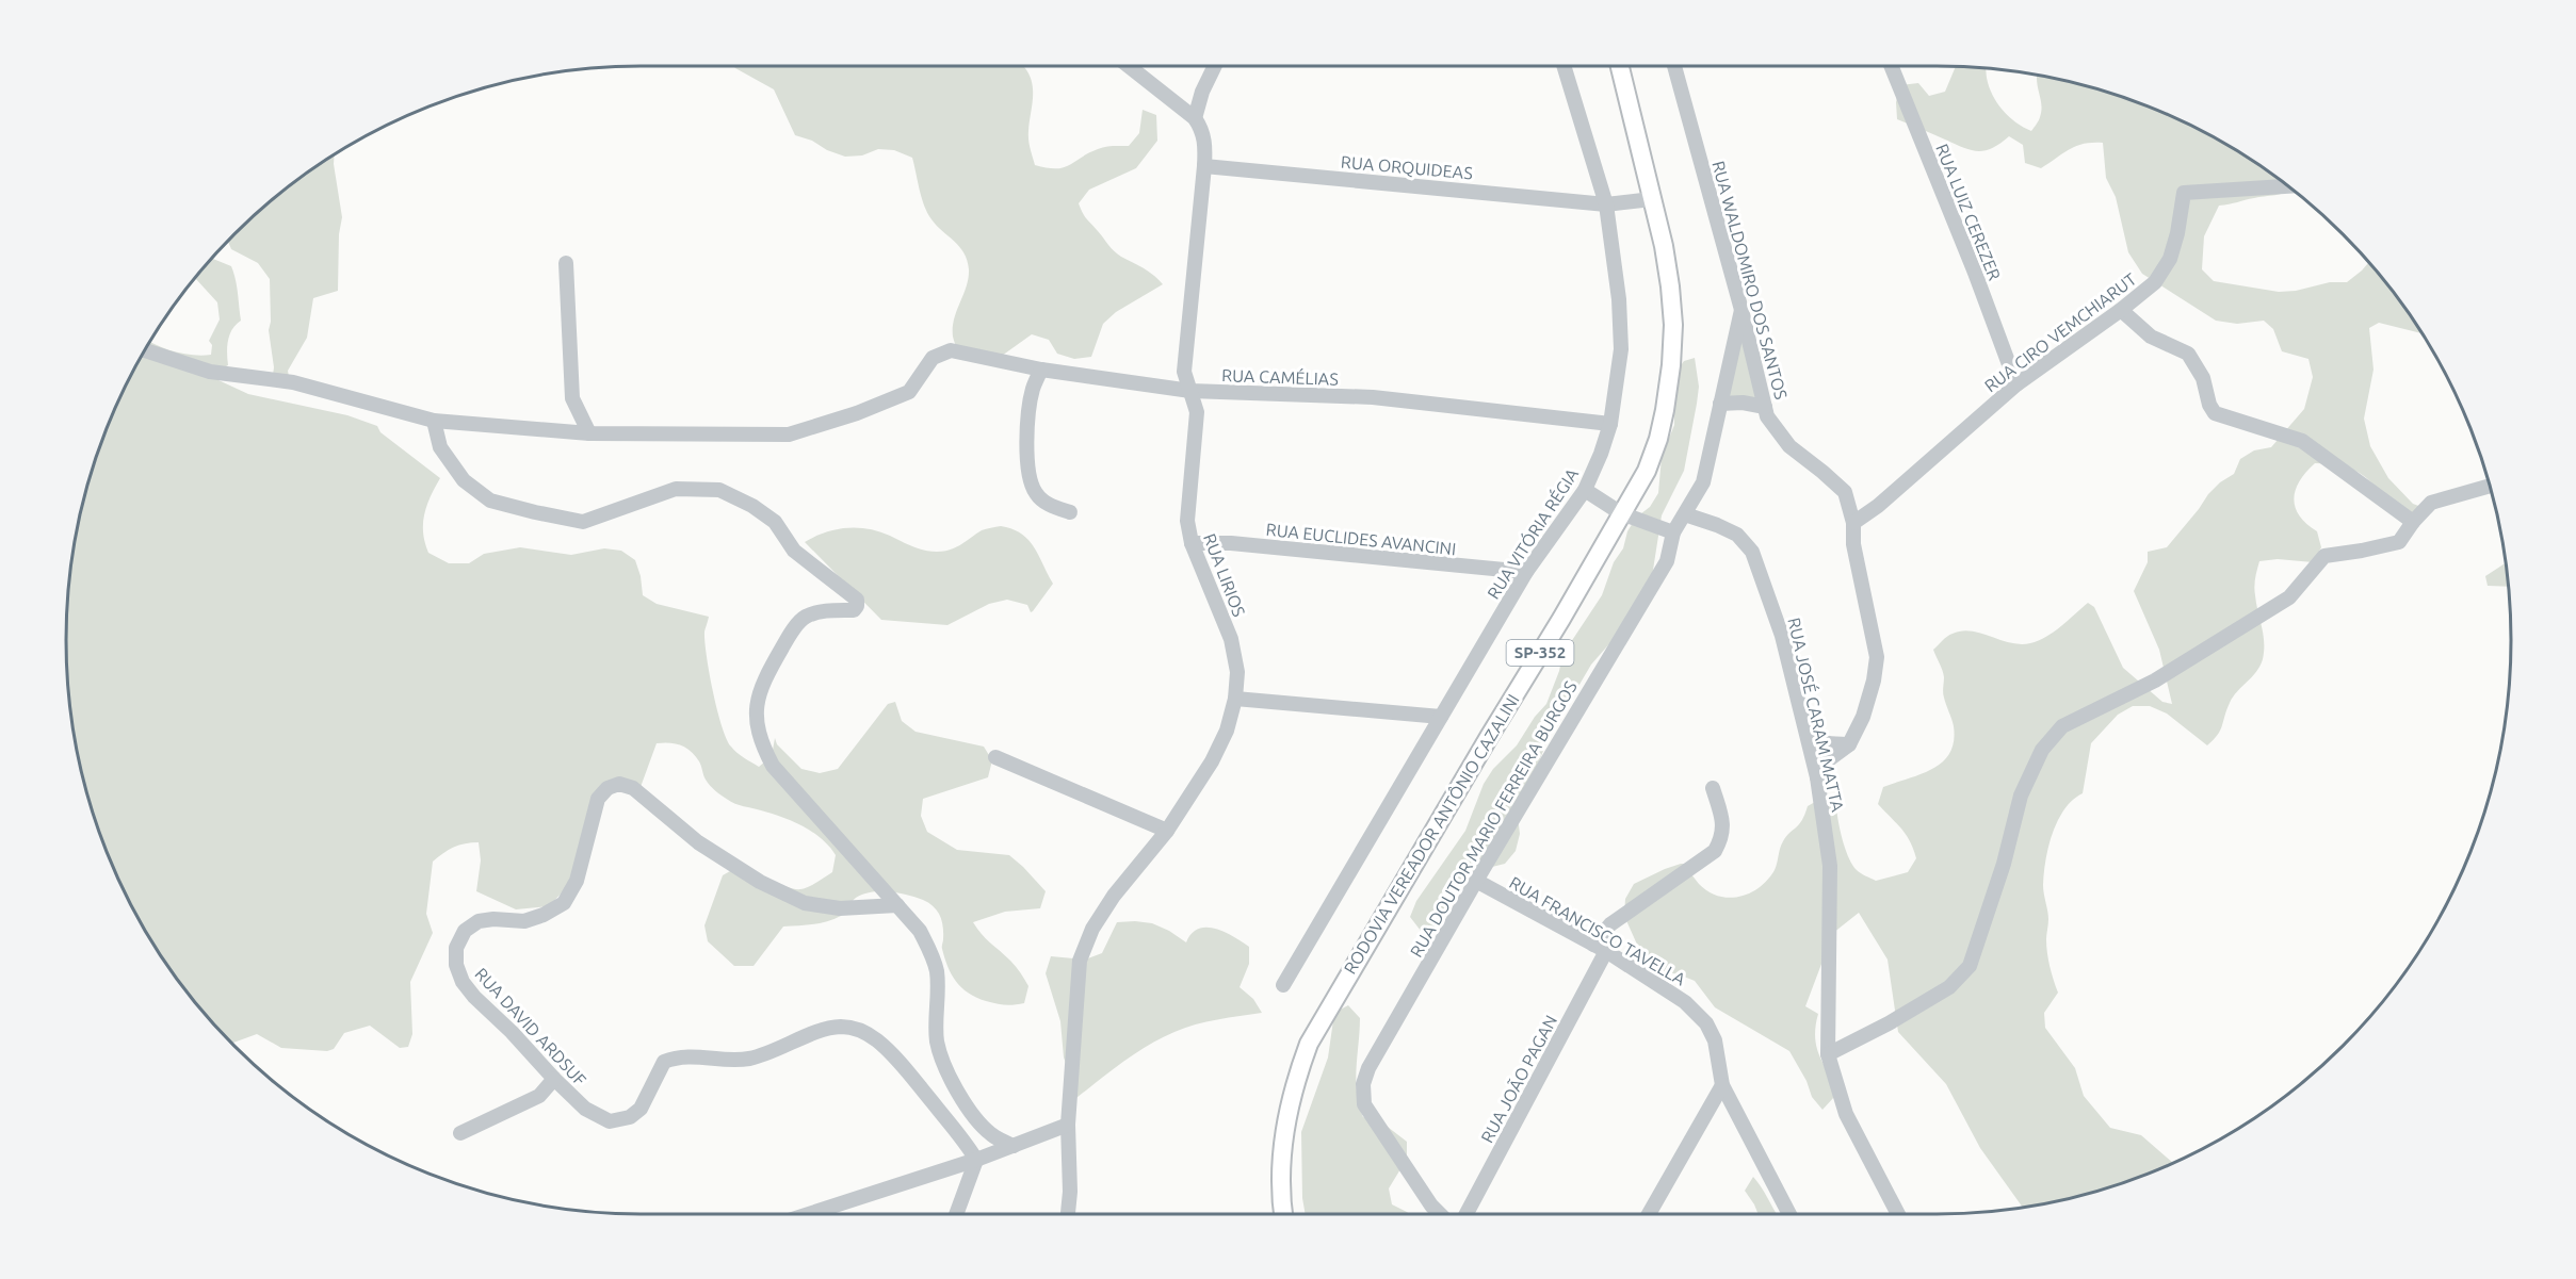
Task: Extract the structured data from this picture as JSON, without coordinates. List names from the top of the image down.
{
  "streets": {
    "main road": ["SP-352", "RODOVIA VEREADOR ANTÔNIO CAZALINI"],
    "street": [
      "RUA ORQUIDEAS",
      "RUA LUIZ CEREZER",
      "RUA WALDOMIRO DOS SANTOS",
      "RUA CIRO VEMCHIARUT",
      "RUA CAMÉLIAS",
      "RUA VITÓRIA RÉGIA",
      "RUA EUCLIDES AVANCINI",
      "RUA LIRIOS",
      "RUA JOSÉ CARAM MATTA",
      "RUA DOUTOR MARIO FERREIRA BURGOS",
      "RUA FRANCISCO TAVELLA",
      "RUA DAVID ARDSUF",
      "RUA JOÃO PAGAN"
    ]
  },
  "crossings": [
    ["RUA ORQUIDEAS", "RUA VITÓRIA RÉGIA"],
    ["RUA ORQUIDEAS", "RUA LIRIOS"],
    ["RUA ORQUIDEAS", "RODOVIA VEREADOR ANTÔNIO CAZALINI"],
    ["RUA LUIZ CEREZER", "RUA CIRO VEMCHIARUT"],
    ["RUA WALDOMIRO DOS SANTOS", "RUA CIRO VEMCHIARUT"],
    ["RUA WALDOMIRO DOS SANTOS", "RUA DOUTOR MARIO FERREIRA BURGOS"],
    ["RUA CAMÉLIAS", "RUA VITÓRIA RÉGIA"],
    ["RUA CAMÉLIAS", "RUA LIRIOS"],
    ["RUA VITÓRIA RÉGIA", "RUA EUCLIDES AVANCINI"],
    ["RUA EUCLIDES AVANCINI", "RUA LIRIOS"],
    ["RUA JOSÉ CARAM MATTA", "RUA DOUTOR MARIO FERREIRA BURGOS"],
    ["RUA DOUTOR MARIO FERREIRA BURGOS", "RUA FRANCISCO TAVELLA"],
    ["RUA FRANCISCO TAVELLA", "RUA JOÃO PAGAN"]
  ]
}
